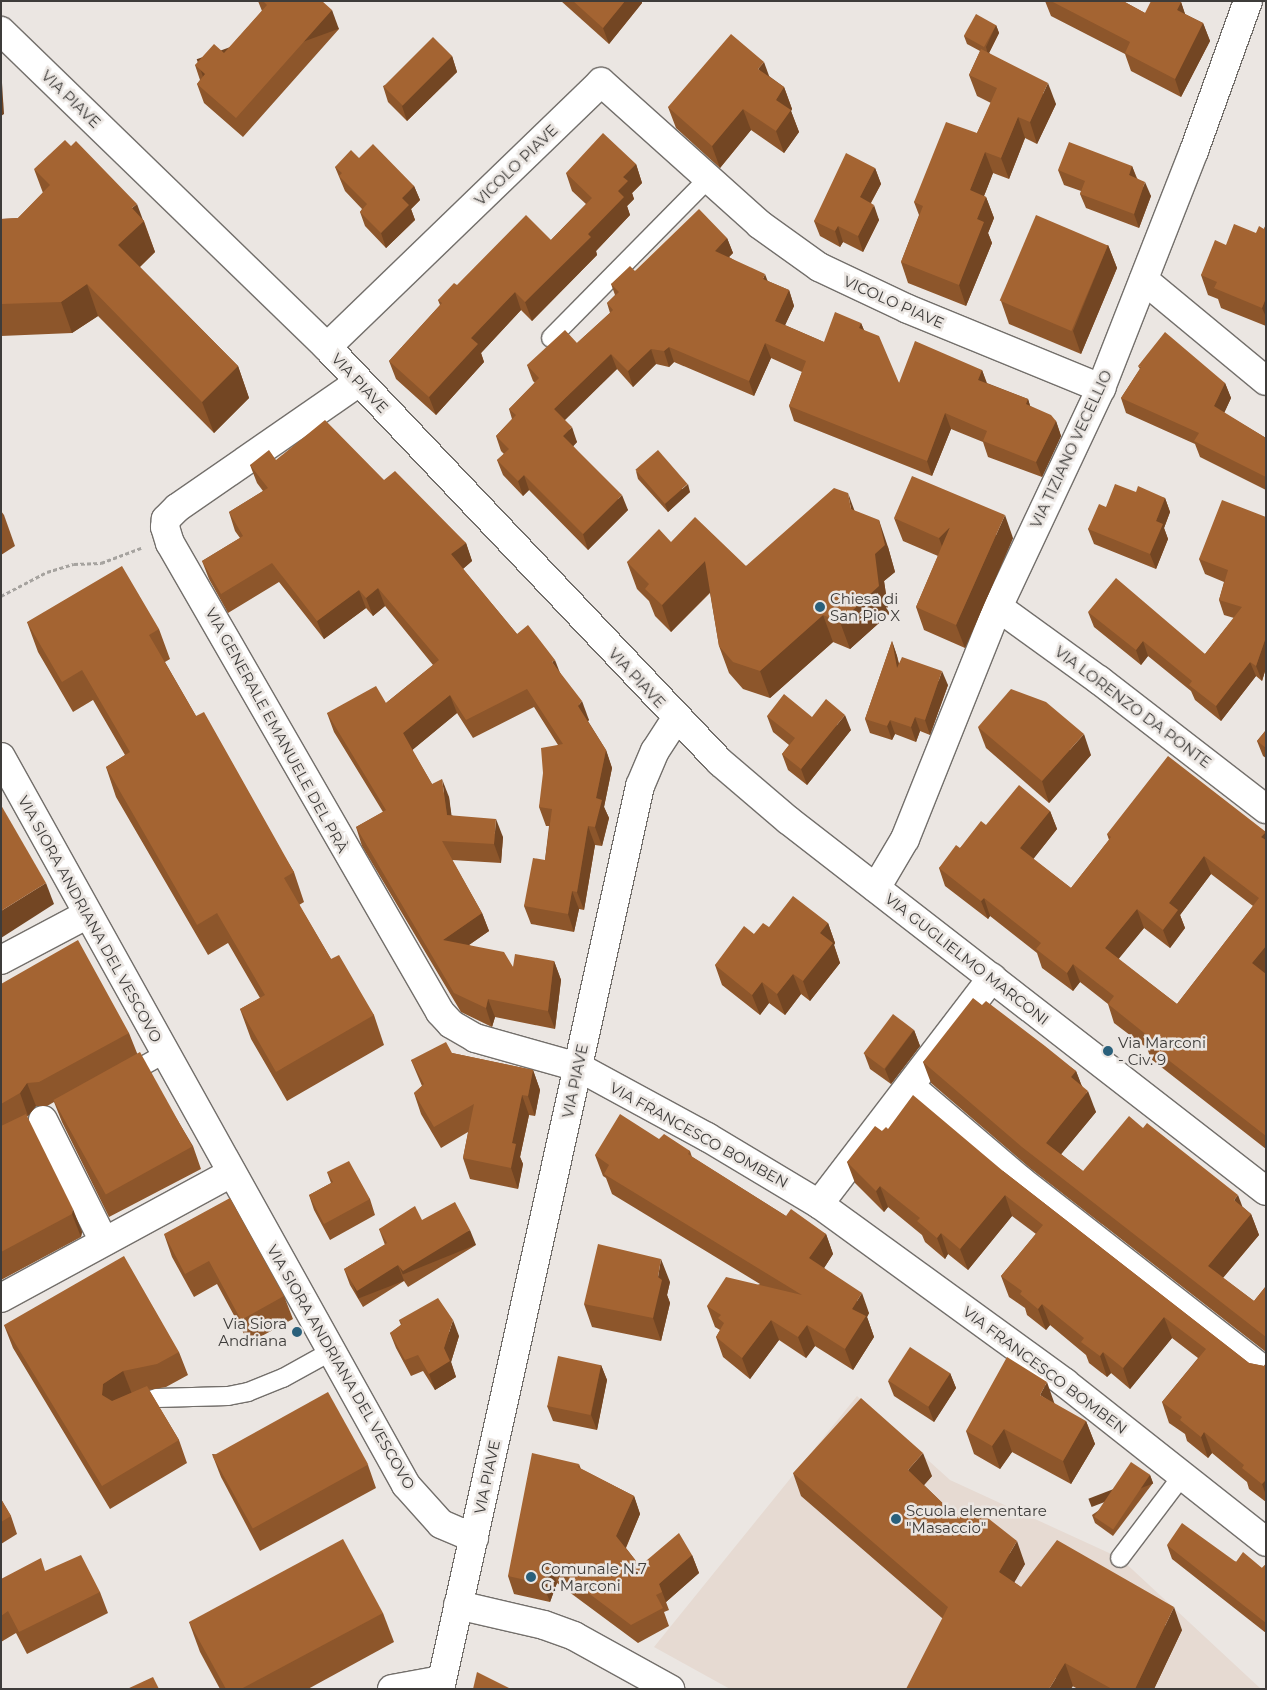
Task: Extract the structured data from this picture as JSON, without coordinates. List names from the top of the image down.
{
  "streets": {
    "street": [
      "VIA PIAVE",
      "VICOLO PIAVE",
      "VIA TIZIANO VECELLIO",
      "VIA LORENZO DA PONTE",
      "VIA GENERALE EMANUELE DEL PRÀ",
      "VIA SIORA ANDRIANA DEL VESCOVO",
      "VIA GUGLIELMO MARCONI",
      "VIA FRANCESCO BOMBEN"
    ]
  },
  "crossings": [
    ["VIA PIAVE", "VICOLO PIAVE"],
    ["VIA PIAVE", "VIA GENERALE EMANUELE DEL PRÀ"],
    ["VIA PIAVE", "VIA SIORA ANDRIANA DEL VESCOVO"],
    ["VIA PIAVE", "VIA GUGLIELMO MARCONI"],
    ["VIA PIAVE", "VIA FRANCESCO BOMBEN"],
    ["VICOLO PIAVE", "VIA TIZIANO VECELLIO"],
    ["VIA TIZIANO VECELLIO", "VIA LORENZO DA PONTE"],
    ["VIA TIZIANO VECELLIO", "VIA GUGLIELMO MARCONI"],
    ["VIA GENERALE EMANUELE DEL PRÀ", "VIA FRANCESCO BOMBEN"]
  ],
  "places": [
    "Chiesa di San Pio X",
    "Via Marconi - Civ. 9",
    "Via Siora Andriana",
    "Scuola elementare \"Masaccio\"",
    "Comunale N.7 G. Marconi"
  ]
}
